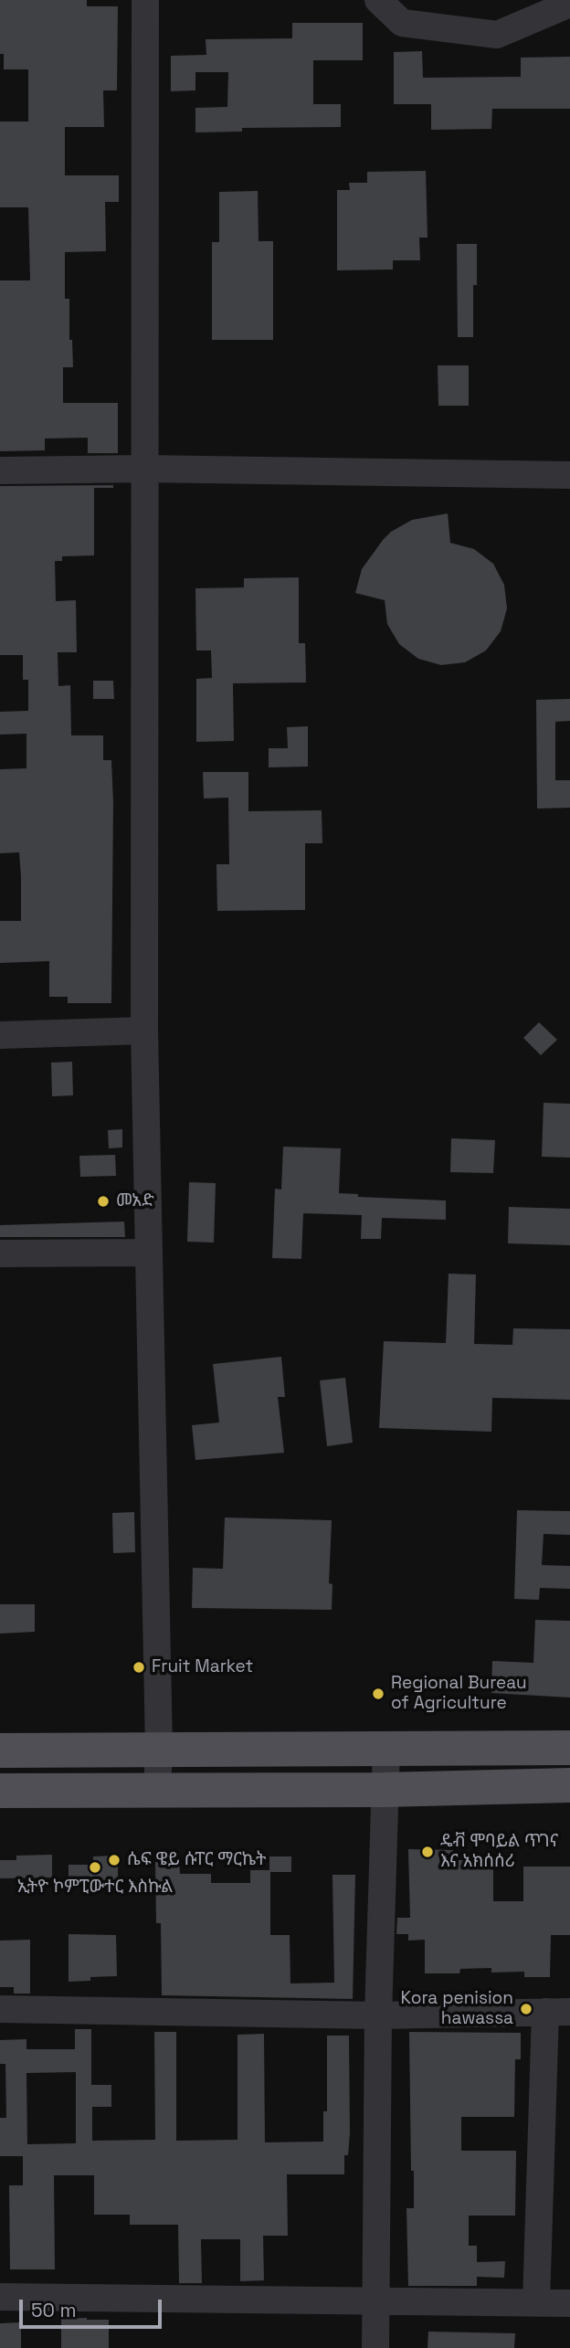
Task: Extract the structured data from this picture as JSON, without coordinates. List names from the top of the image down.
{
  "places": [
    "መአድ",
    "Fruit Market",
    "Regional Bureau of Agriculture",
    "ዴቭ ሞባይል ጥገና እና አክሰሰሪ",
    "ሴፍ ዌይ ሱፐር ማርኬት",
    "ኢትዮ ኮምፒውተር እስኩል",
    "Kora penision hawassa"
  ],
  "scale_bar": "50 m"
}
